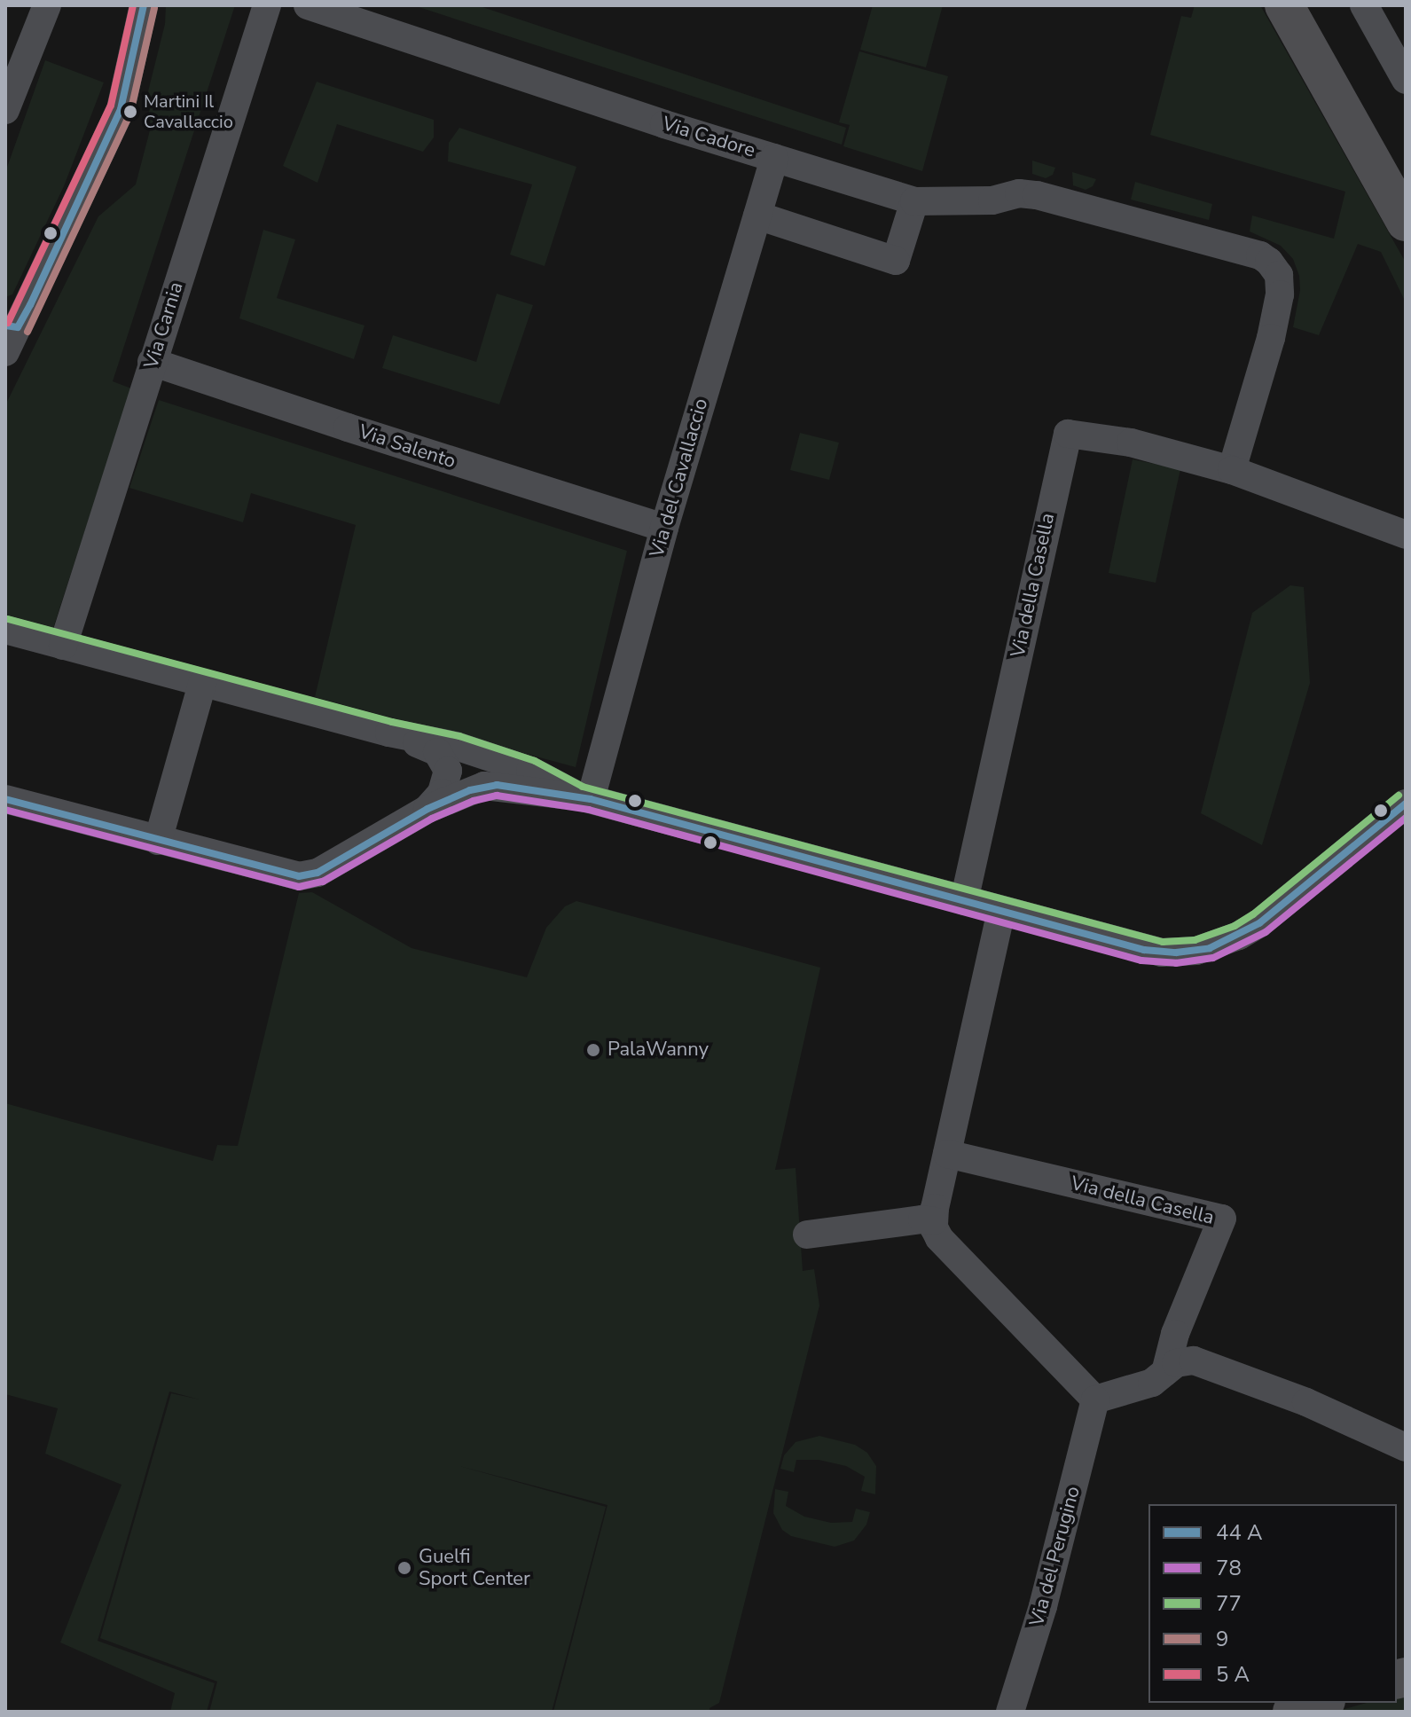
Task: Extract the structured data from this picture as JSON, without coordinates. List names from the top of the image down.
{
  "streets": {
    "street": [
      "Via Cadore",
      "Via Carnia",
      "Via Salento",
      "Via del Cavallaccio",
      "Via della Casella",
      "Via del Perugino"
    ]
  },
  "crossings": [
    ["Via Cadore", "Via del Cavallaccio"],
    ["Via Carnia", "Via Salento"],
    ["Via Salento", "Via del Cavallaccio"]
  ],
  "places": ["Martini Il Cavallaccio", "PalaWanny", "Guelfi Sport Center"],
  "lines": ["transit line 9", "transit line 77", "transit line 78"],
  "legend": [
    "44 A",
    "78",
    "77",
    "9",
    "5 A"
  ]
}
